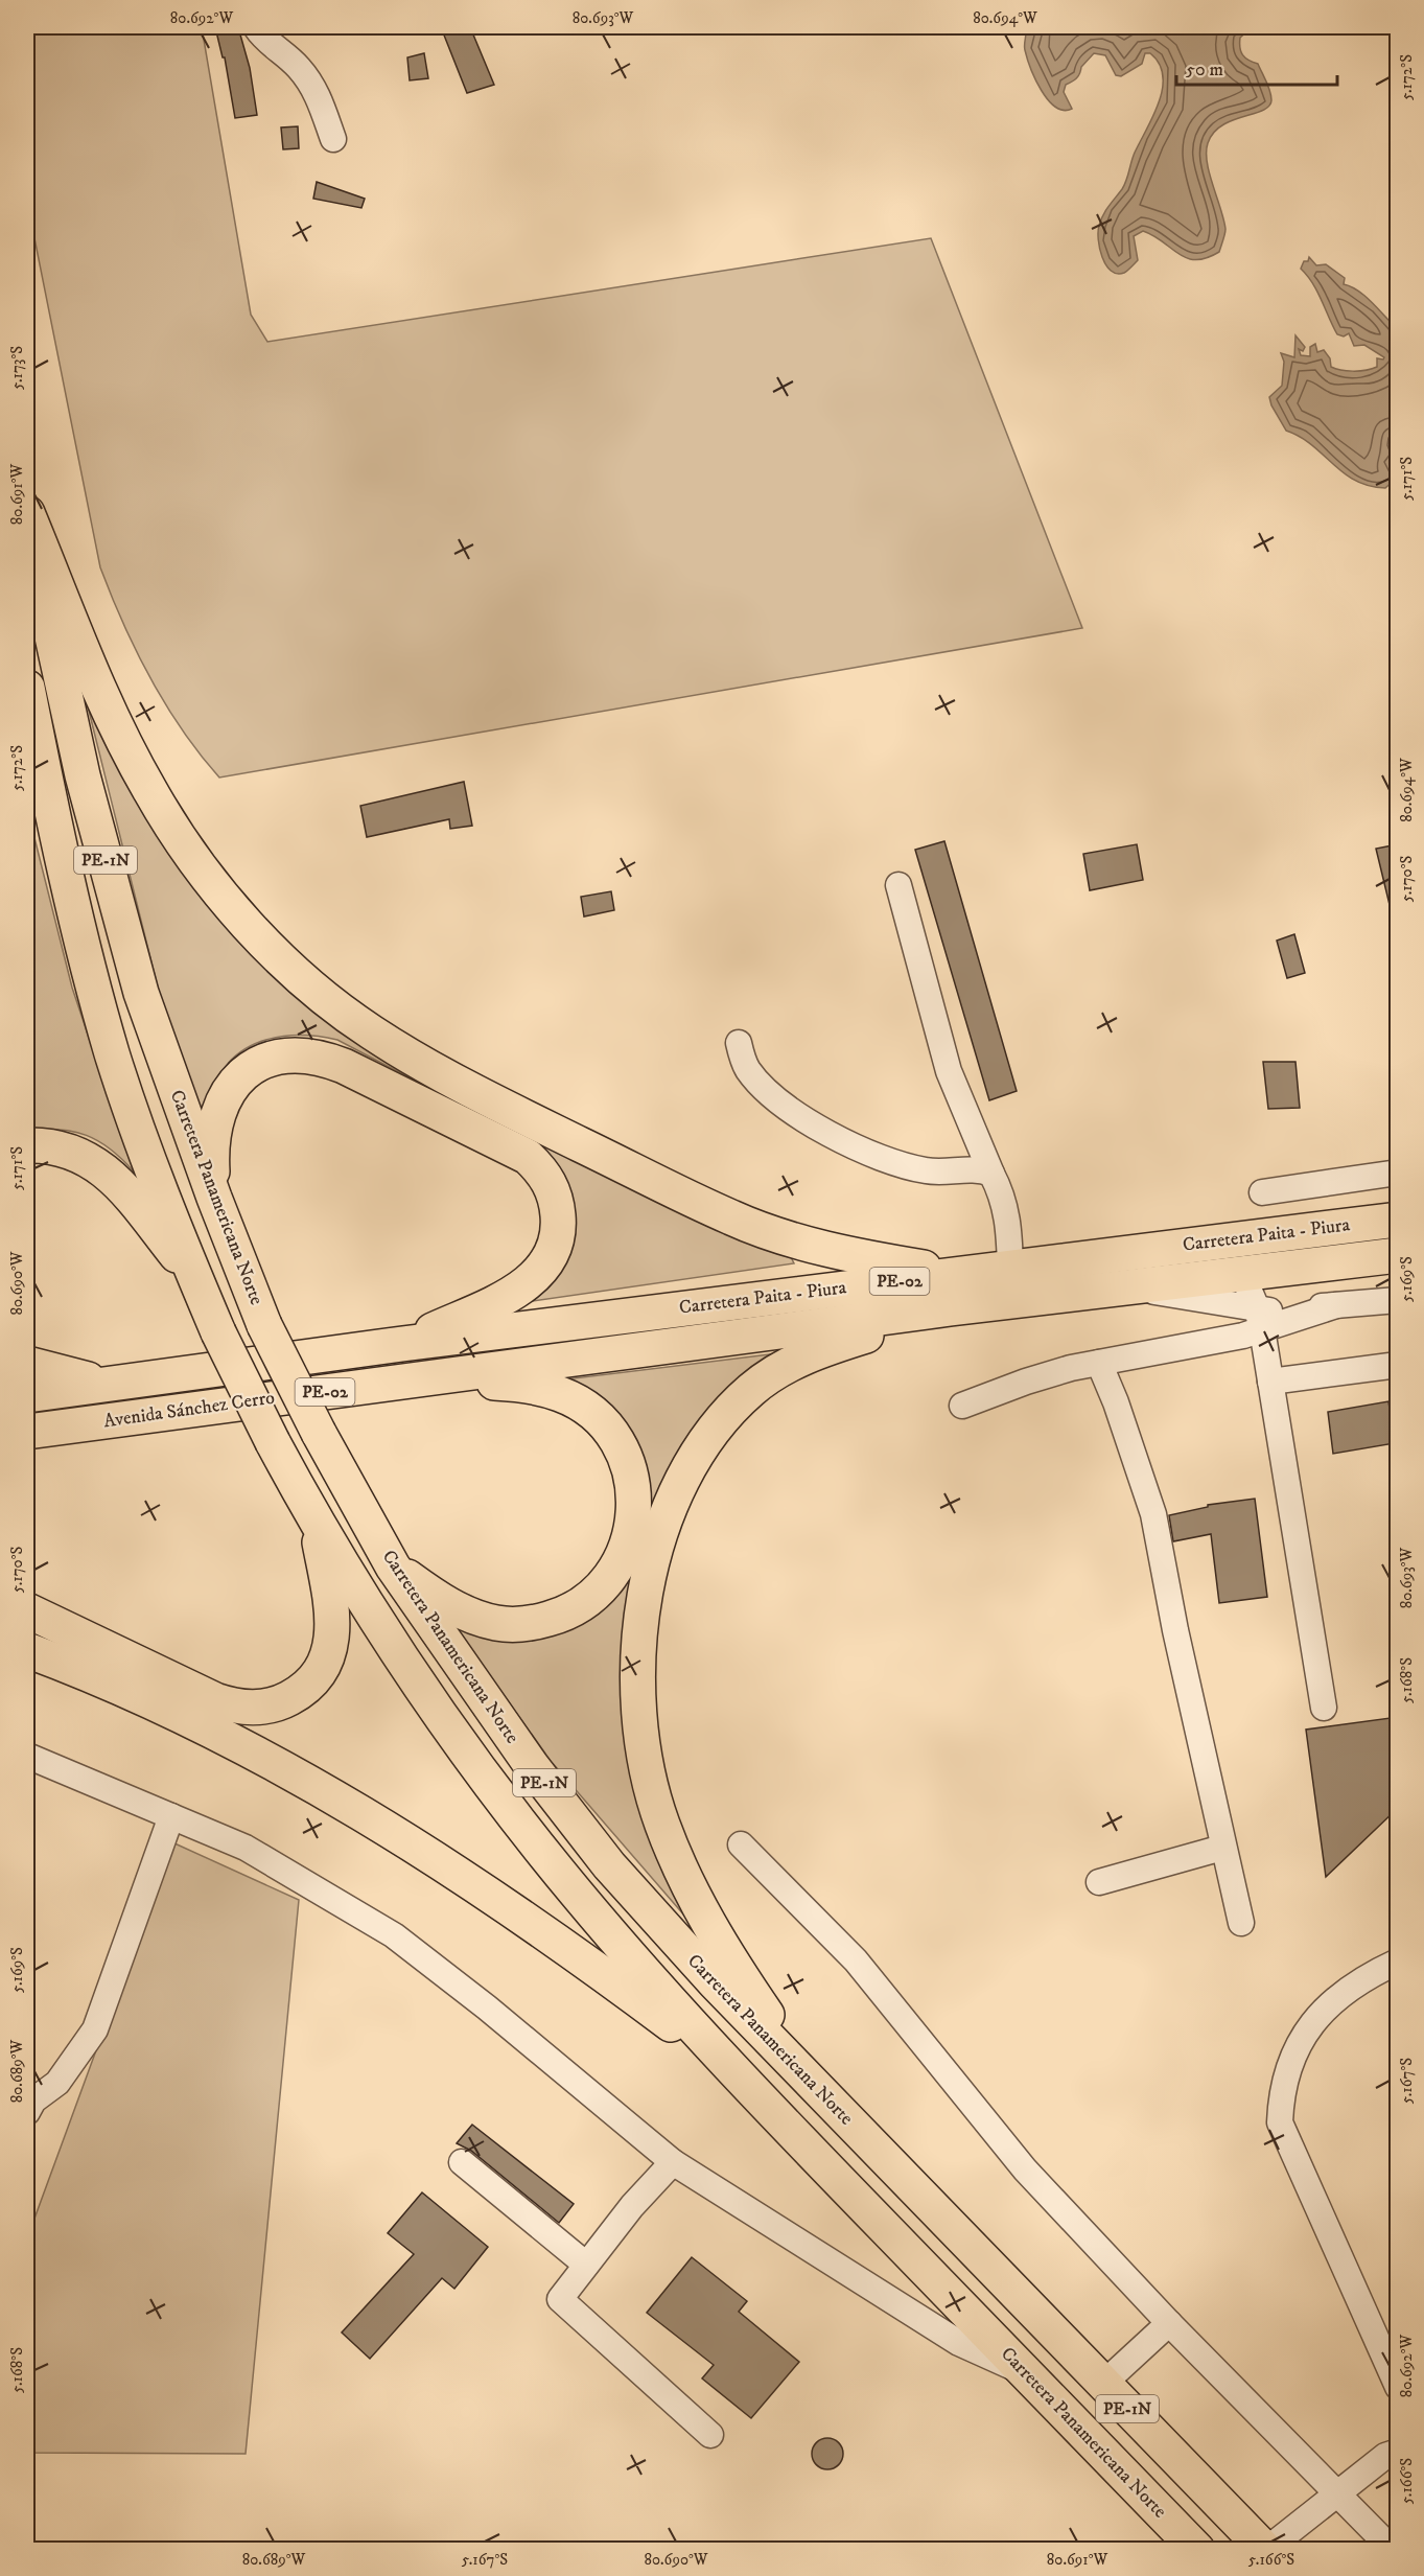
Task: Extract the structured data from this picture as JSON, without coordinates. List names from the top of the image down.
{
  "streets": {
    "highway": [
      "PE-1N",
      "Carretera Panamericana Norte",
      "Carretera Paita - Piura",
      "PE-02",
      "Avenida Sánchez Cerro"
    ]
  },
  "crossings": [
    ["Carretera Paita - Piura", "Avenida Sánchez Cerro"]
  ],
  "scale_bar": "50 m",
  "coordinates": [
    "80.692°W",
    "80.693°W",
    "80.694°W",
    "5.172°S",
    "5.173°S",
    "5.171°S",
    "80.691°W",
    "5.170°S",
    "5.169°S",
    "80.690°W",
    "5.168°S",
    "80.689°W",
    "5.167°S",
    "5.166°S"
  ]
}
